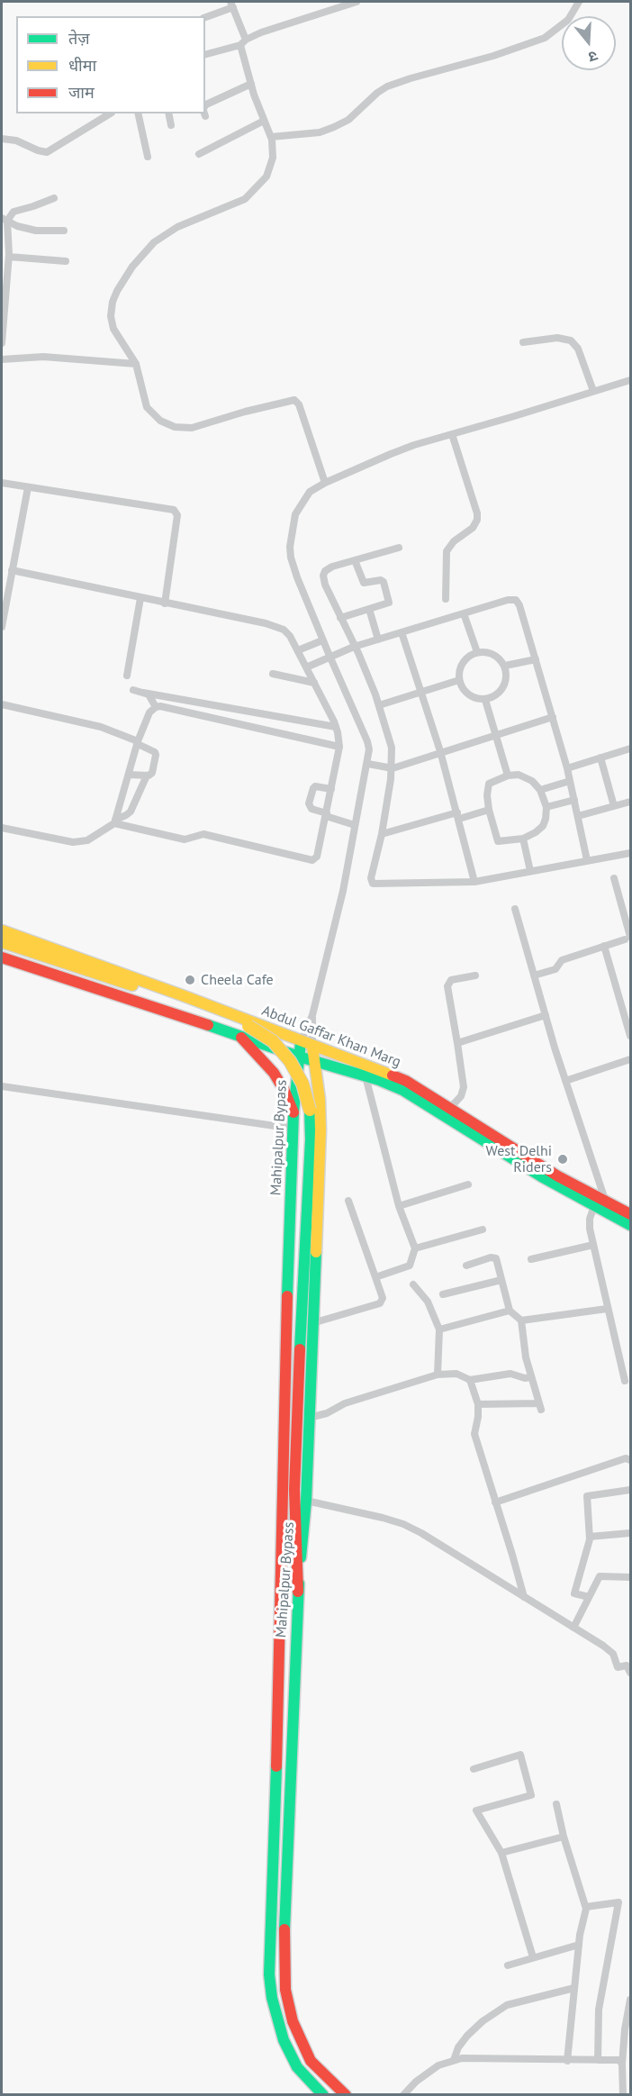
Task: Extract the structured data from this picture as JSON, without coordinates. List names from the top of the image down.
{
  "streets": {
    "main road": ["Abdul Gaffar Khan Marg", "Mahipalpur Bypass"]
  },
  "crossings": [
    ["Abdul Gaffar Khan Marg", "Mahipalpur Bypass"]
  ],
  "places": ["Cheela Cafe", "West Delhi Riders"],
  "legend": ["तेज़", "धीमा", "जाम"],
  "north": "bottom"
}
